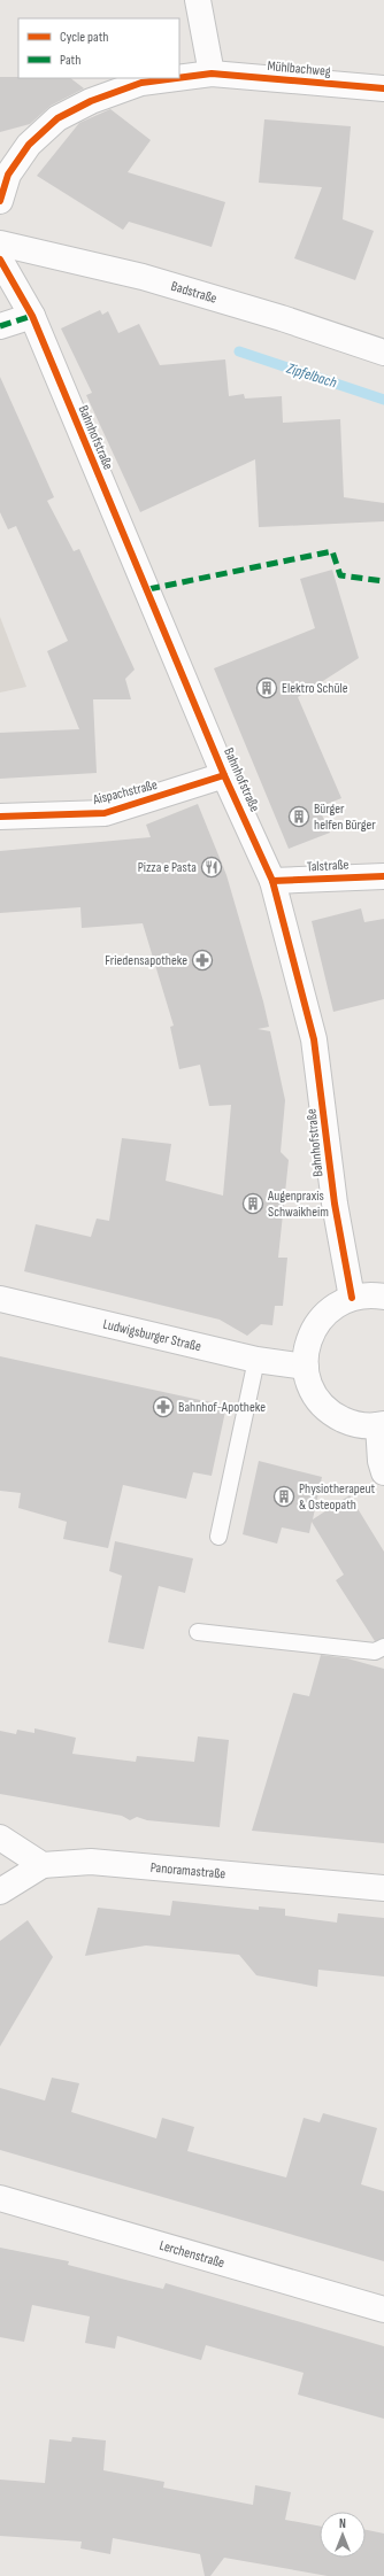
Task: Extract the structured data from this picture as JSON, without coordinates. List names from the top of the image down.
{
  "streets": {
    "street": [
      "Mühlbachweg",
      "Badstraße",
      "Bahnhofstraße",
      "Aispachstraße",
      "Talstraße",
      "Ludwigsburger Straße",
      "Panoramastraße",
      "Lerchenstraße"
    ]
  },
  "crossings": [
    ["Bahnhofstraße", "Aispachstraße"],
    ["Bahnhofstraße", "Talstraße"]
  ],
  "water": ["Zipfelbach"],
  "places": {
    "building": [
      "Elektro Schüle",
      "Bürger helfen Bürger",
      "Augenpraxis Schwaikheim",
      "Physiotherapeut & Osteopath"
    ],
    "restaurant": ["Pizza e Pasta"],
    "pharmacy": ["Friedensapotheke", "Bahnhof-Apotheke"]
  },
  "legend": ["Cycle path", "Path"],
  "north": "top"
}
